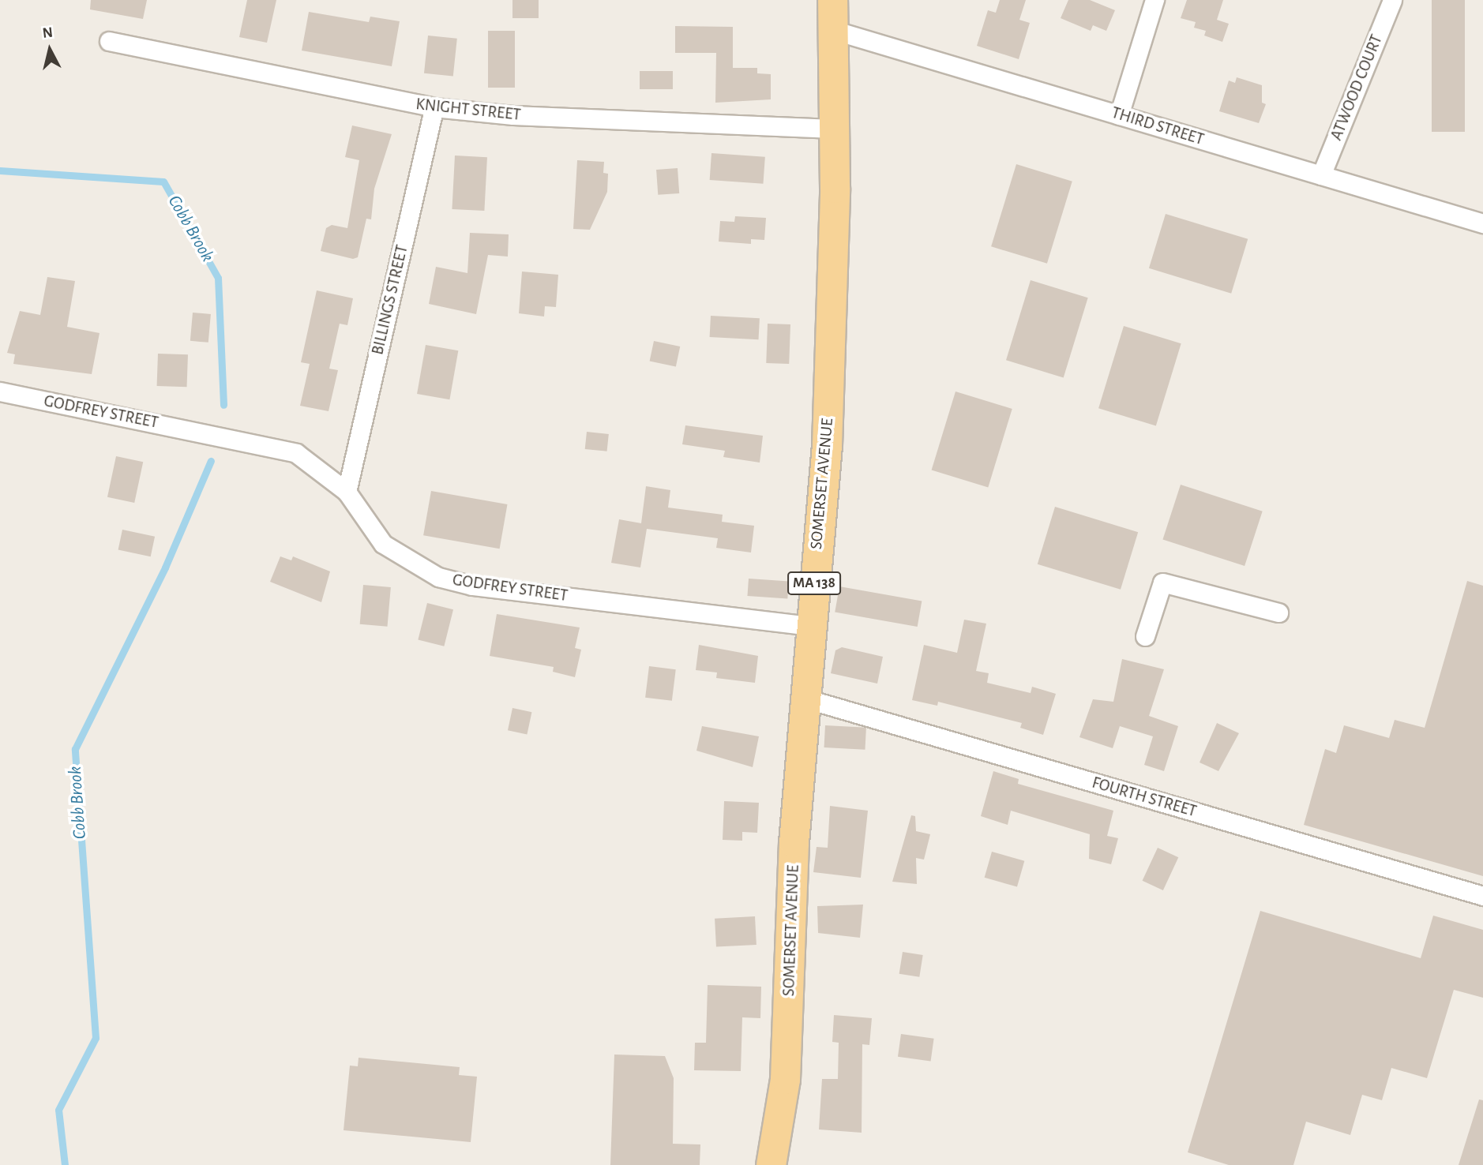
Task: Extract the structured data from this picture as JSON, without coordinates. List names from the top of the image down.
{
  "streets": {
    "main road": ["SOMERSET AVENUE", "MA 138"],
    "street": [
      "ATWOOD COURT",
      "KNIGHT STREET",
      "THIRD STREET",
      "BILLINGS STREET",
      "GODFREY STREET",
      "FOURTH STREET"
    ]
  },
  "crossings": [
    ["ATWOOD COURT", "THIRD STREET"],
    ["KNIGHT STREET", "BILLINGS STREET"],
    ["KNIGHT STREET", "SOMERSET AVENUE"],
    ["THIRD STREET", "SOMERSET AVENUE"],
    ["BILLINGS STREET", "GODFREY STREET"],
    ["GODFREY STREET", "SOMERSET AVENUE"],
    ["SOMERSET AVENUE", "FOURTH STREET"]
  ],
  "water": ["Cobb Brook"],
  "north": "top"
}
